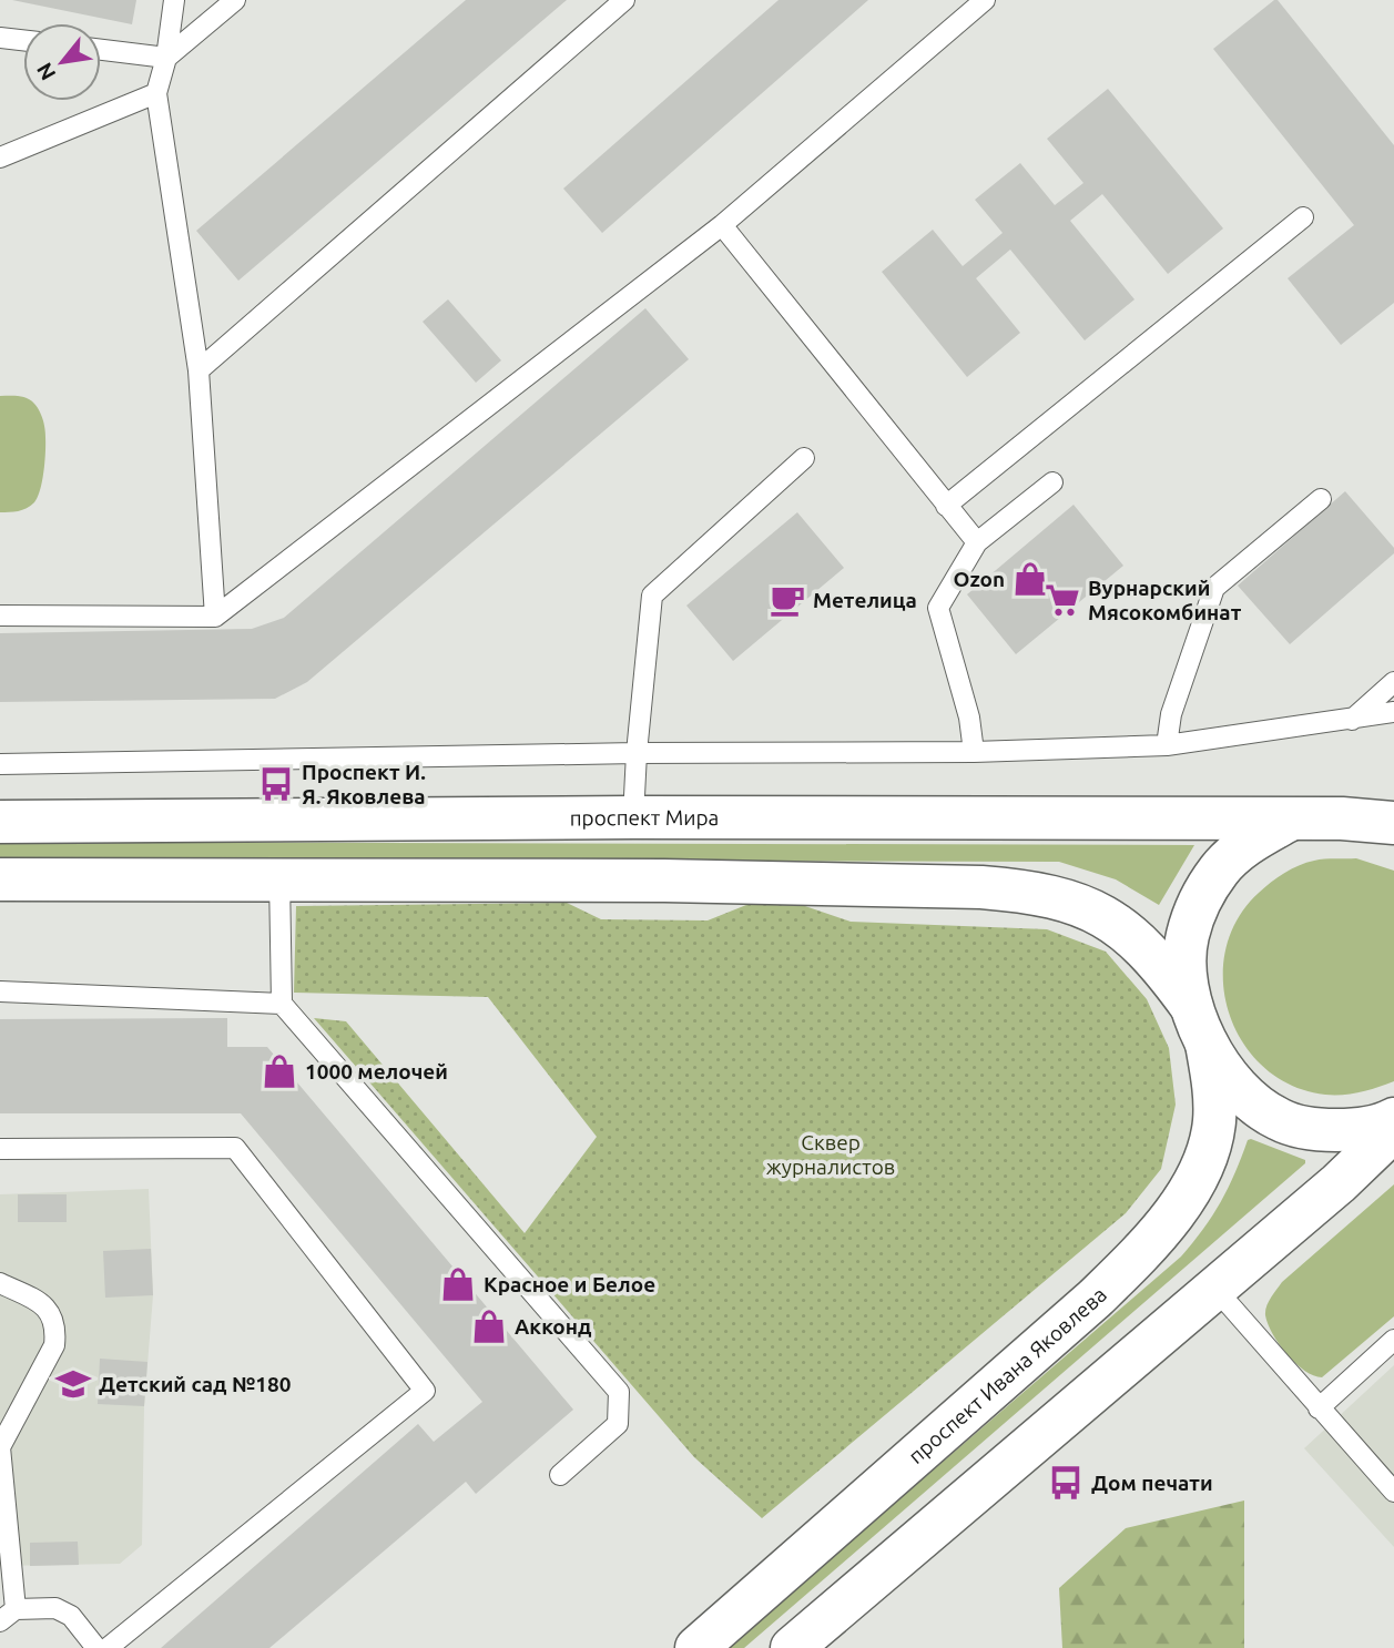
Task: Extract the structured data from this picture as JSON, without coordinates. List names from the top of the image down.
{
  "streets": {
    "main road": ["проспект Мира", "проспект Ивана Яковлева"]
  },
  "crossings": [
    ["проспект Мира", "проспект Ивана Яковлева"]
  ],
  "parks": ["Сквер журналистов"],
  "places": {
    "shop": [
      "Ozon",
      "1000 мелочей",
      "Красное и Белое",
      "Акконд"
    ],
    "cafe": ["Метелица"],
    "supermarket": ["Вурнарский Мясокомбинат"],
    "bus stop": ["Проспект И. Я. Яковлева", "Дом печати"],
    "school or university": ["Детский сад №180"]
  },
  "north": "bottom left"
}
